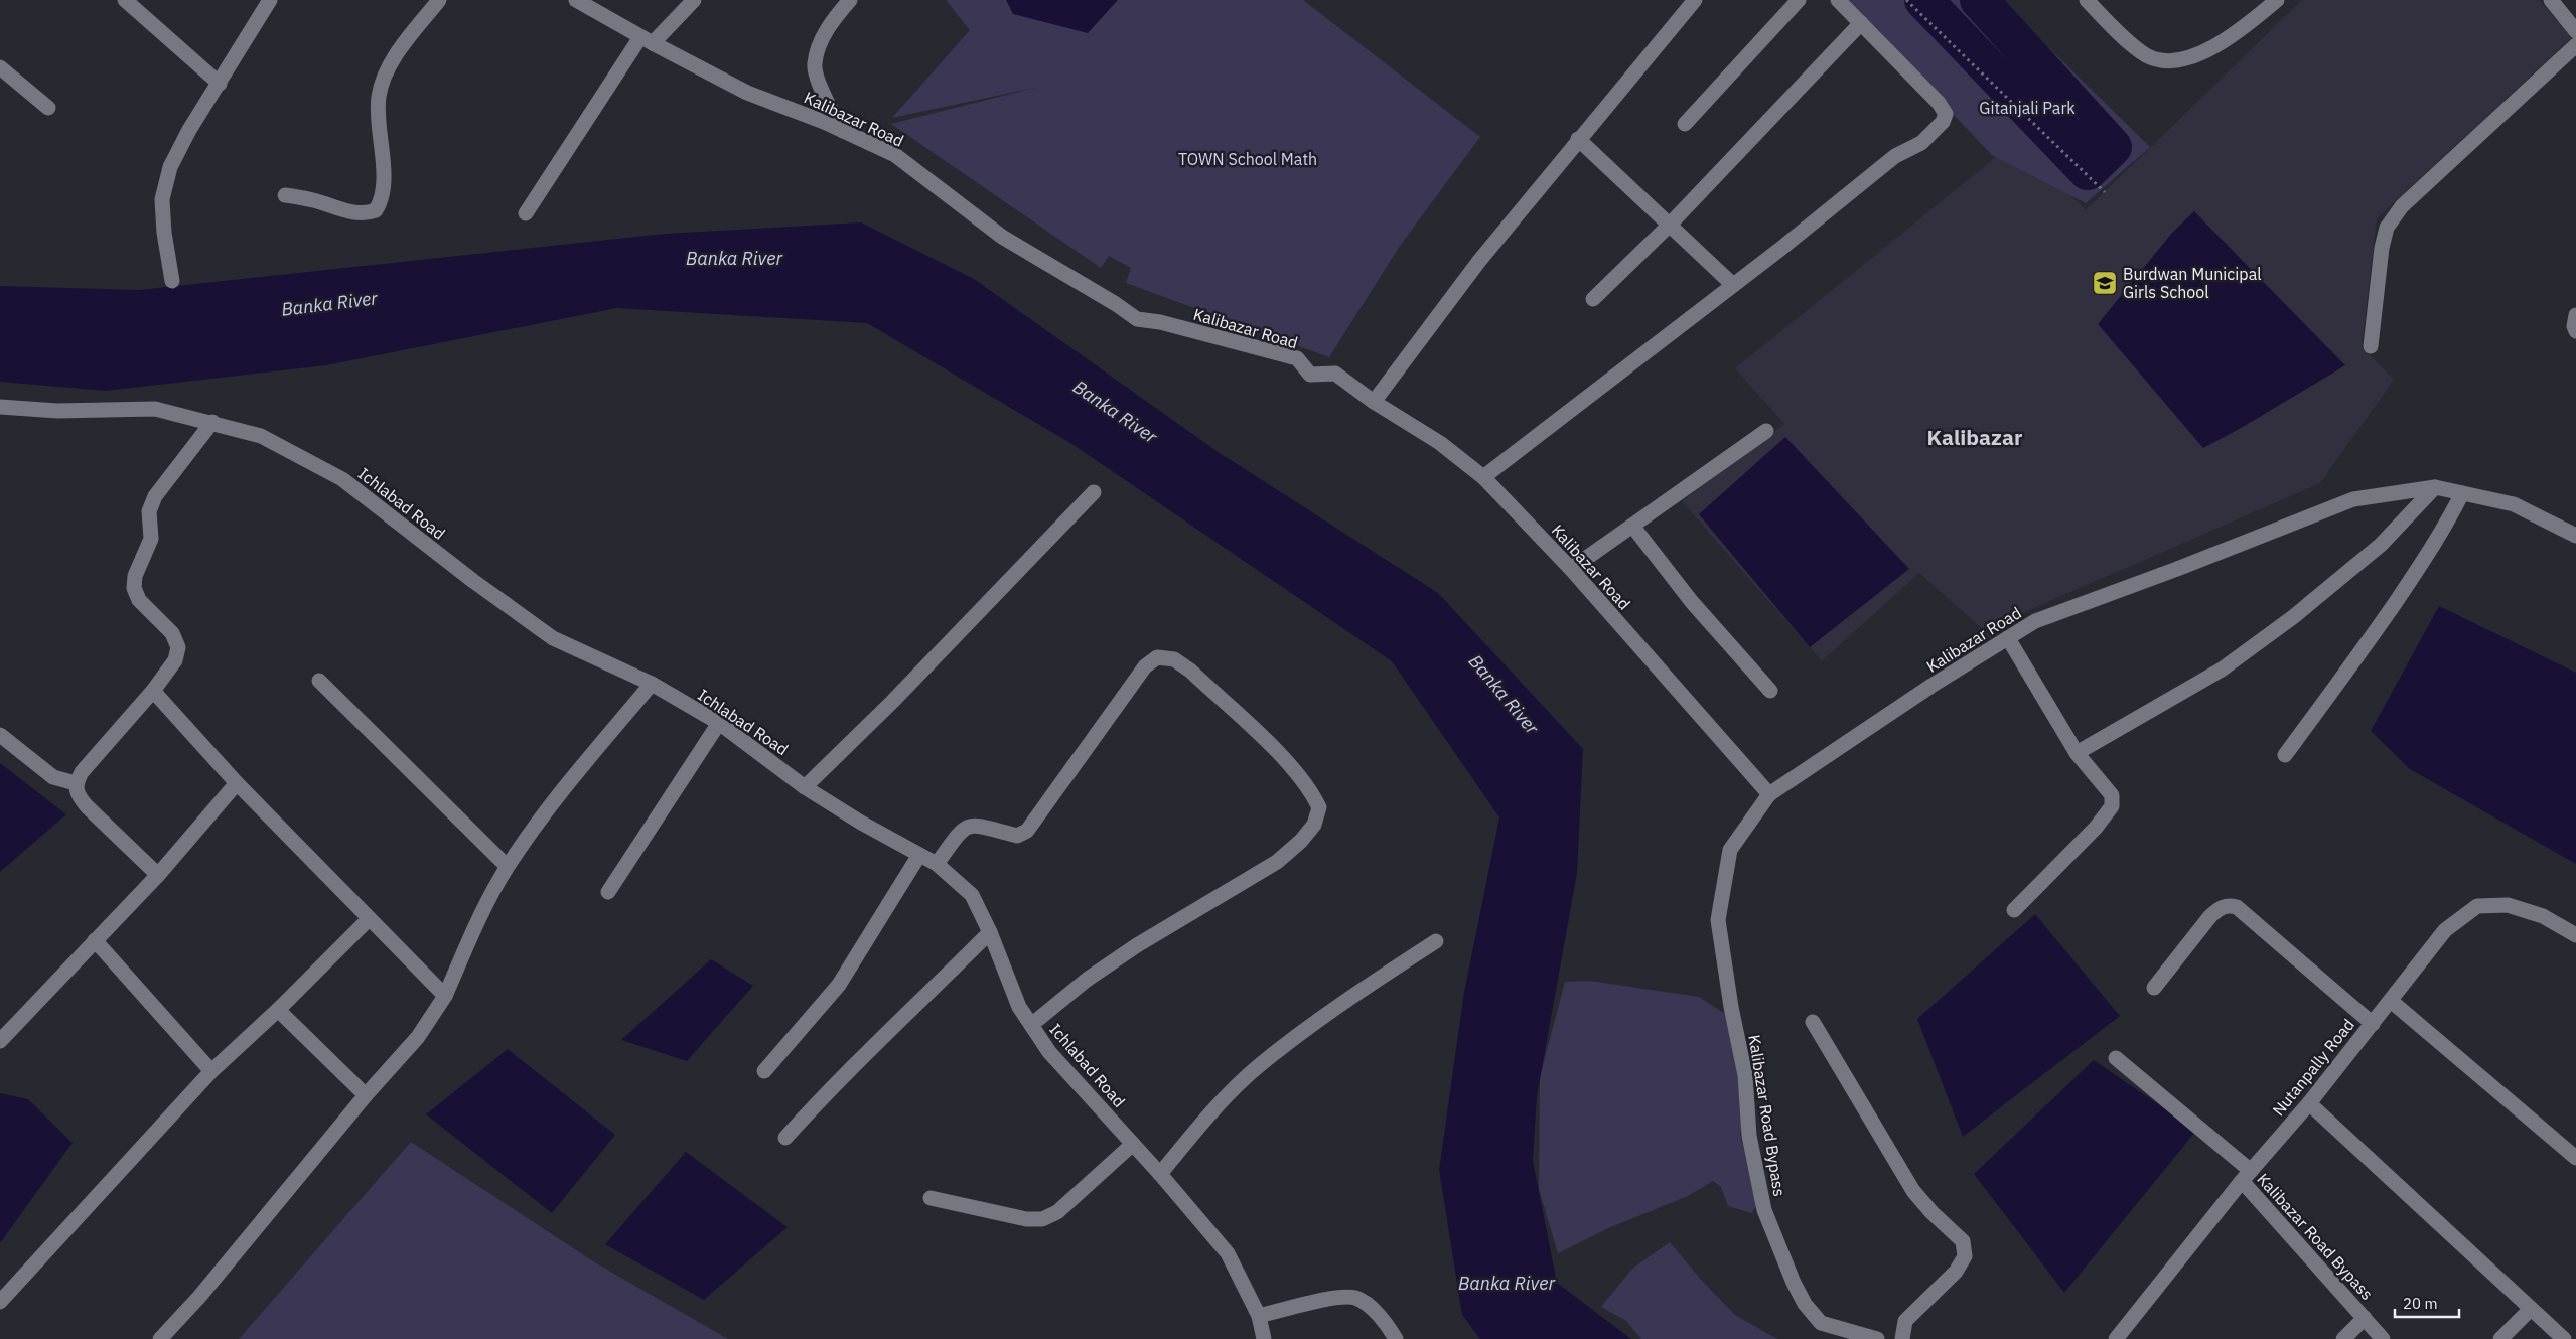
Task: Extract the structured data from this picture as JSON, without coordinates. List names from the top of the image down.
{
  "streets": {
    "street": [
      "Kalibazar Road",
      "Ichlabad Road",
      "Nutanpally Road",
      "Kalibazar Road Bypass"
    ]
  },
  "crossings": [
    ["Kalibazar Road", "Kalibazar Road Bypass"],
    ["Nutanpally Road", "Kalibazar Road Bypass"]
  ],
  "districts": ["Kalibazar"],
  "water": ["Banka River"],
  "parks": ["Gitanjali Park", "TOWN School Math"],
  "places": {
    "school or university": ["Burdwan Municipal Girls School"]
  },
  "scale_bar": "20 m"
}
